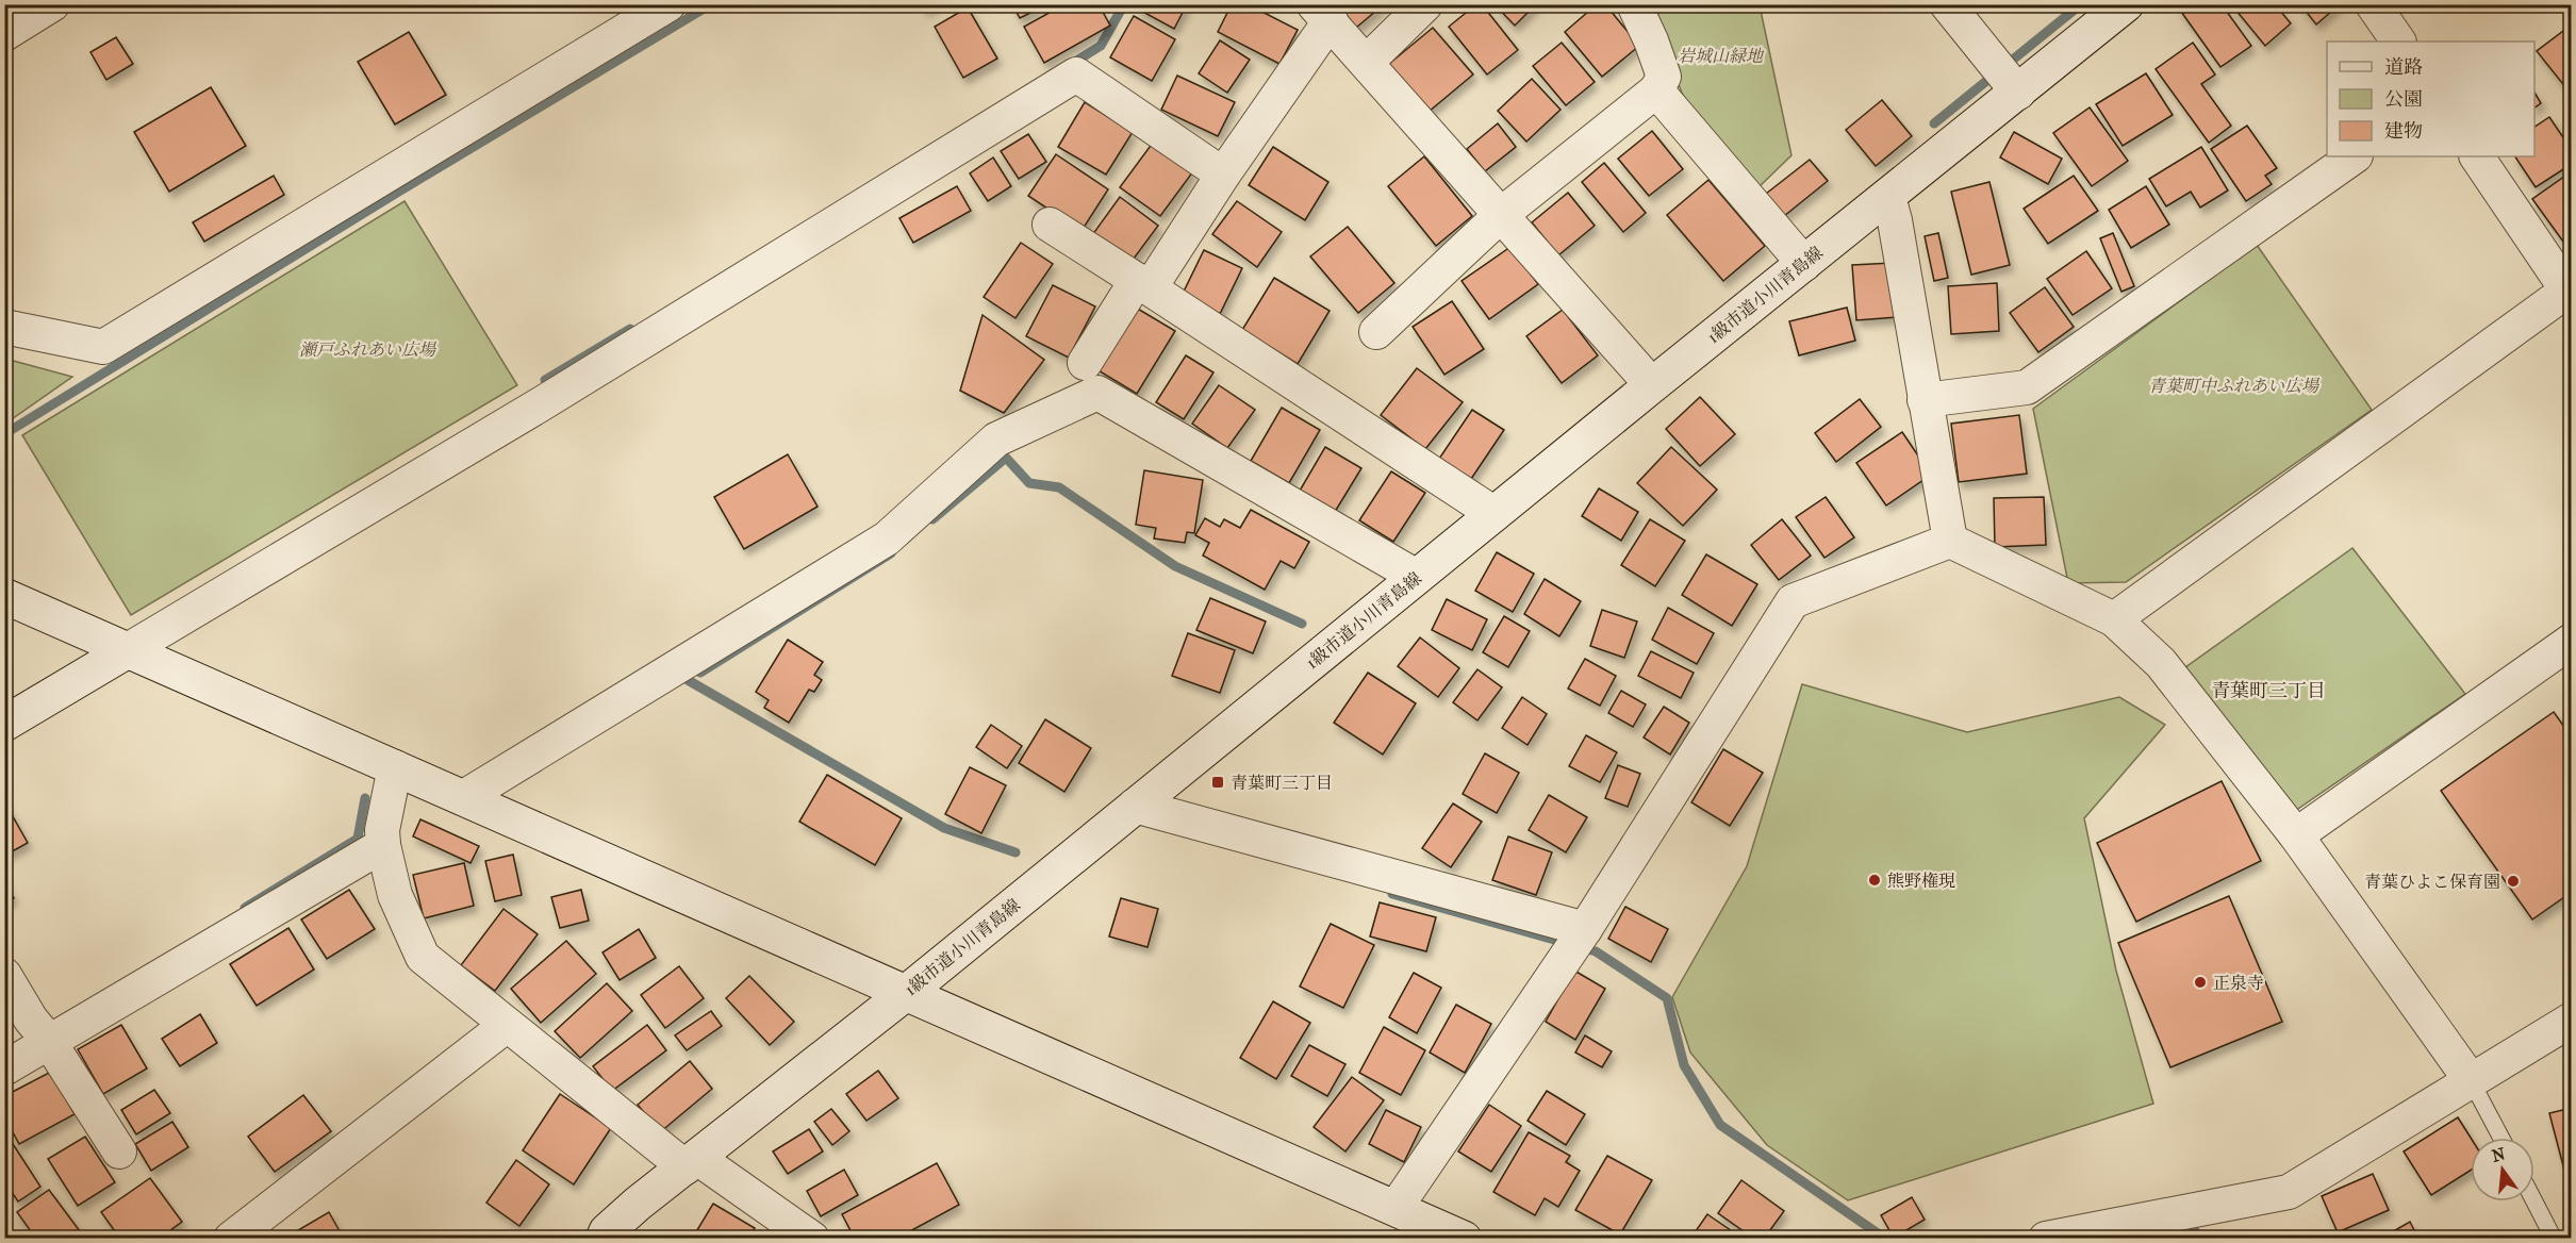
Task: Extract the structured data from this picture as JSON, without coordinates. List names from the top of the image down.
{
  "streets": {
    "street": ["1級市道小川青島線"]
  },
  "districts": ["青葉町三丁目"],
  "parks": ["岩城山緑地", "瀬戸ふれあい広場", "青葉町中ふれあい広場"],
  "places": {
    "transit": ["青葉町三丁目"],
    "other": ["熊野権現", "青葉ひよこ保育園", "正泉寺"]
  },
  "legend": ["道路", "公園", "建物"],
  "north": "top"
}
